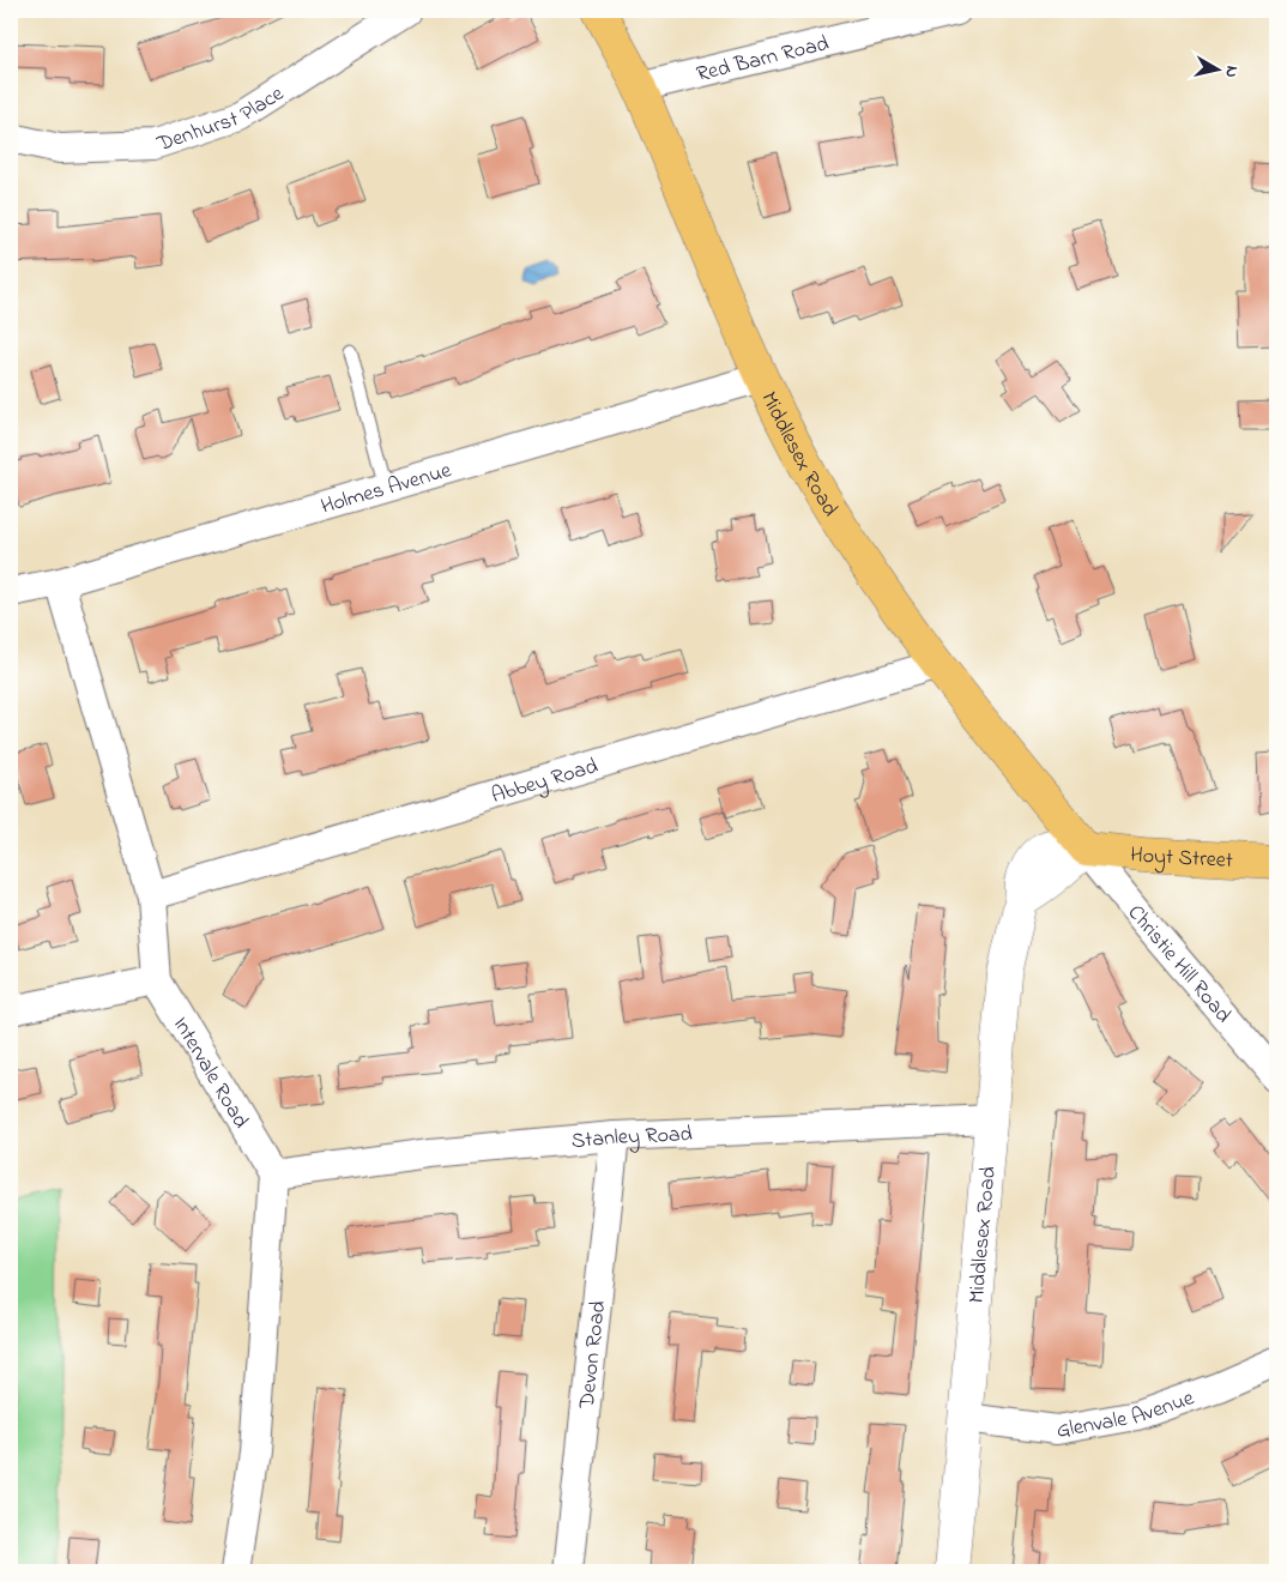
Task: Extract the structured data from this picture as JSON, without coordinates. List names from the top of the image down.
{
  "streets": {
    "main road": ["Middlesex Road", "Hoyt Street"],
    "street": [
      "Red Barn Road",
      "Denhurst Place",
      "Holmes Avenue",
      "Abbey Road",
      "Christie Hill Road",
      "Intervale Road",
      "Stanley Road",
      "Devon Road",
      "Glenvale Avenue"
    ]
  },
  "crossings": [
    ["Red Barn Road", "Middlesex Road"],
    ["Middlesex Road", "Holmes Avenue"],
    ["Middlesex Road", "Abbey Road"],
    ["Middlesex Road", "Hoyt Street"],
    ["Middlesex Road", "Christie Hill Road"],
    ["Middlesex Road", "Stanley Road"],
    ["Middlesex Road", "Glenvale Avenue"],
    ["Holmes Avenue", "Intervale Road"],
    ["Abbey Road", "Intervale Road"],
    ["Hoyt Street", "Christie Hill Road"],
    ["Intervale Road", "Stanley Road"],
    ["Stanley Road", "Devon Road"]
  ],
  "north": "right"
}
